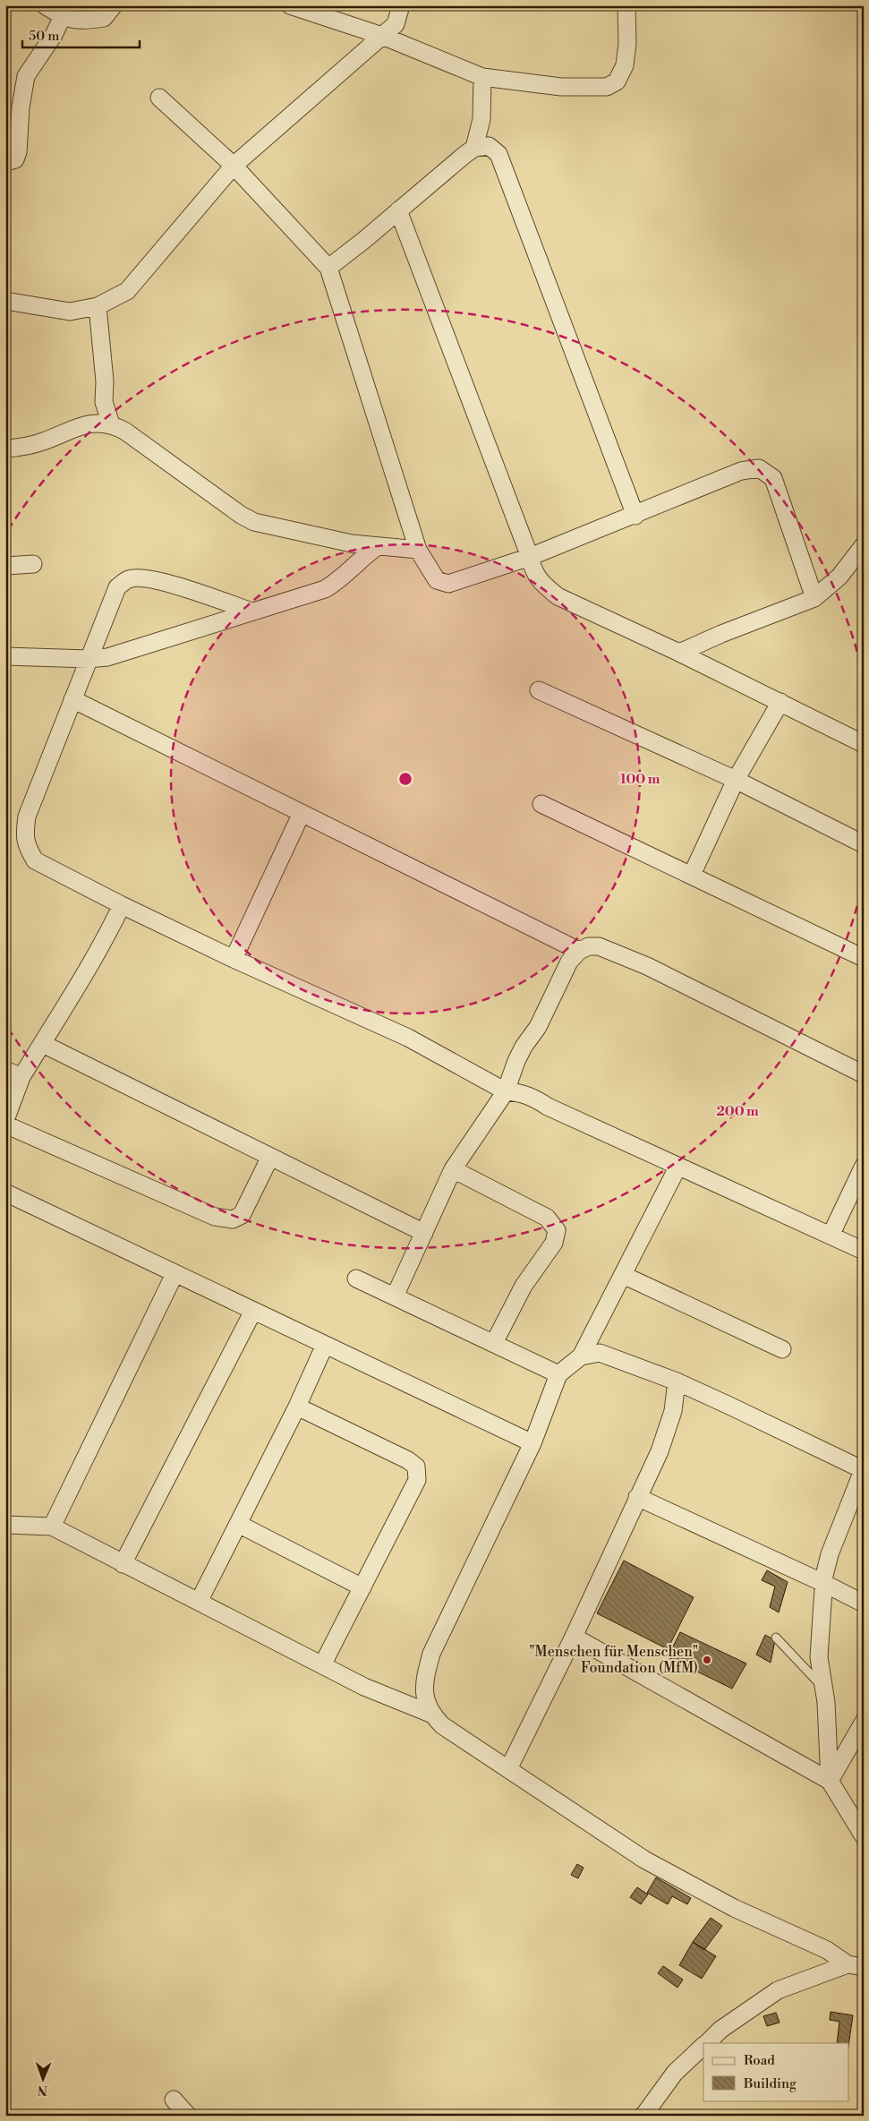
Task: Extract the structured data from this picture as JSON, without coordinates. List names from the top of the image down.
{
  "places": ["\"Menschen für Menschen\" Foundation (MfM)"],
  "legend": ["Road", "Building"],
  "scale_bar": "50 m",
  "north": "bottom",
  "rings": ["100 m", "200 m"]
}
